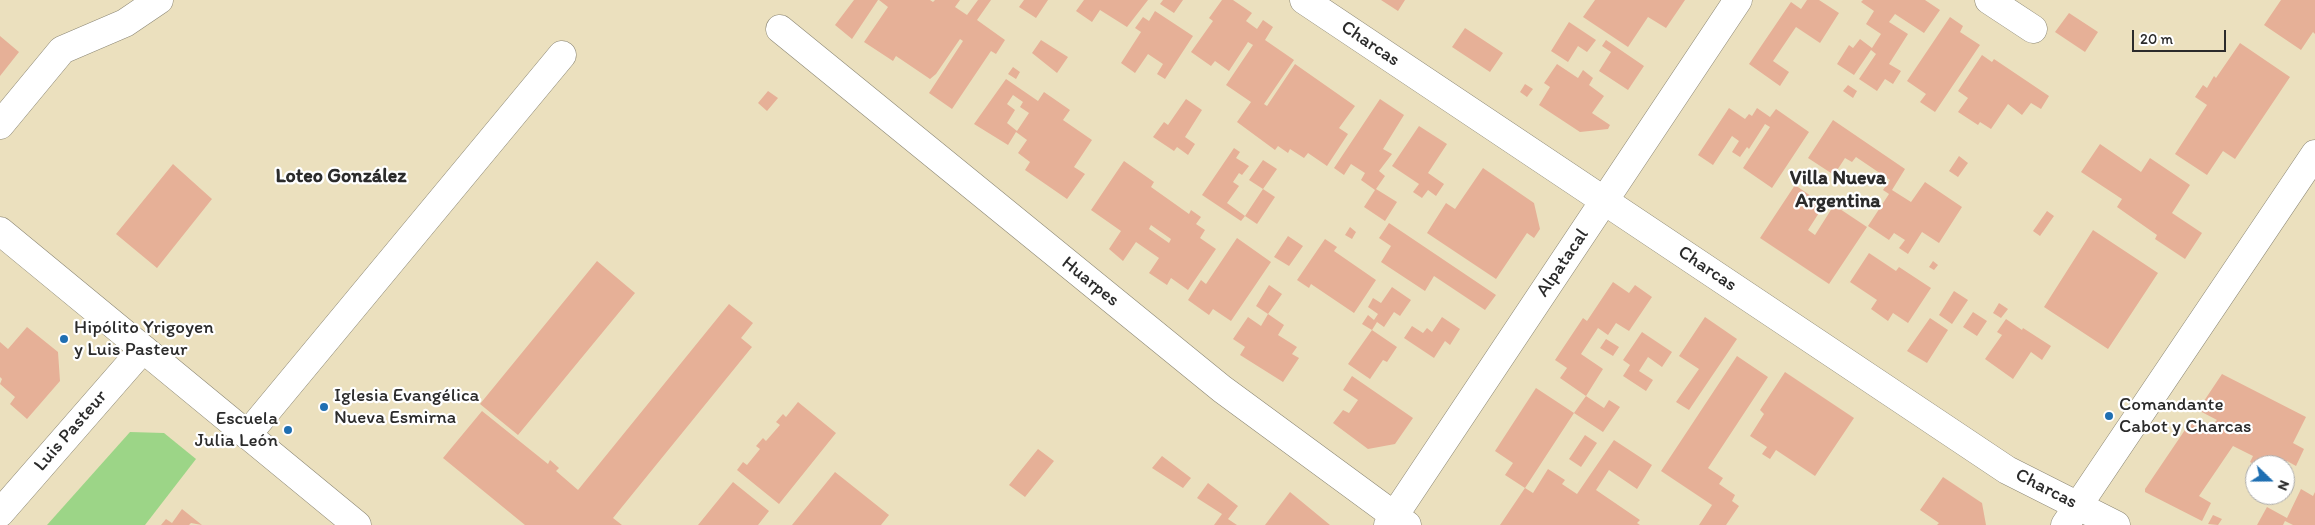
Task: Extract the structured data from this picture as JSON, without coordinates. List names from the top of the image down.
{
  "streets": {
    "street": [
      "Charcas",
      "Alpatacal",
      "Huarpes",
      "Luis Pasteur"
    ]
  },
  "crossings": [
    ["Charcas", "Alpatacal"],
    ["Alpatacal", "Huarpes"]
  ],
  "districts": ["Loteo González", "Villa Nueva Argentina"],
  "places": [
    "Hipólito Yrigoyen y Luis Pasteur",
    "Iglesia Evangélica Nueva Esmirna",
    "Comandante Cabot y Charcas",
    "Escuela Julia León"
  ],
  "scale_bar": "20 m",
  "north": "right"
}
